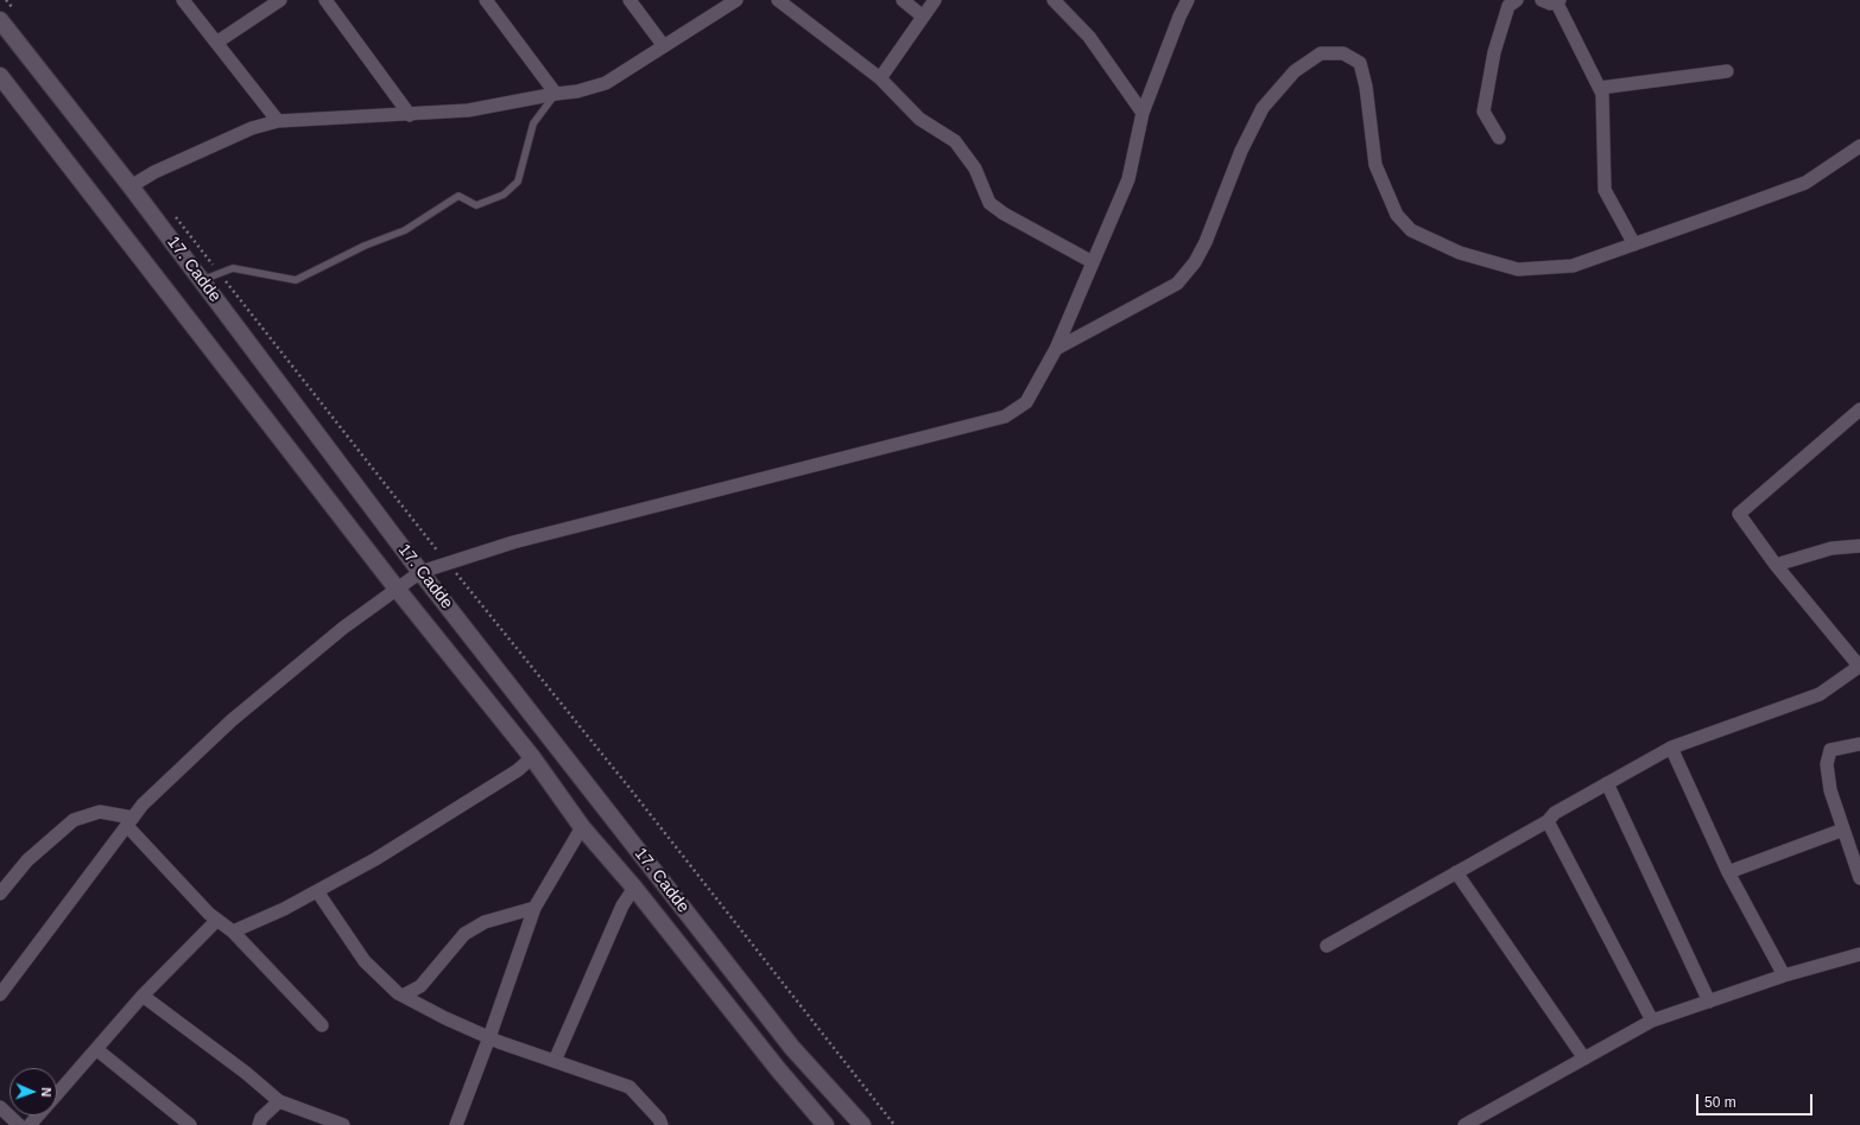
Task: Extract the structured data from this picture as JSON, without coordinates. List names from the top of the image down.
{
  "streets": {
    "street": ["17. Cadde"]
  },
  "scale_bar": "50 m",
  "north": "right"
}
